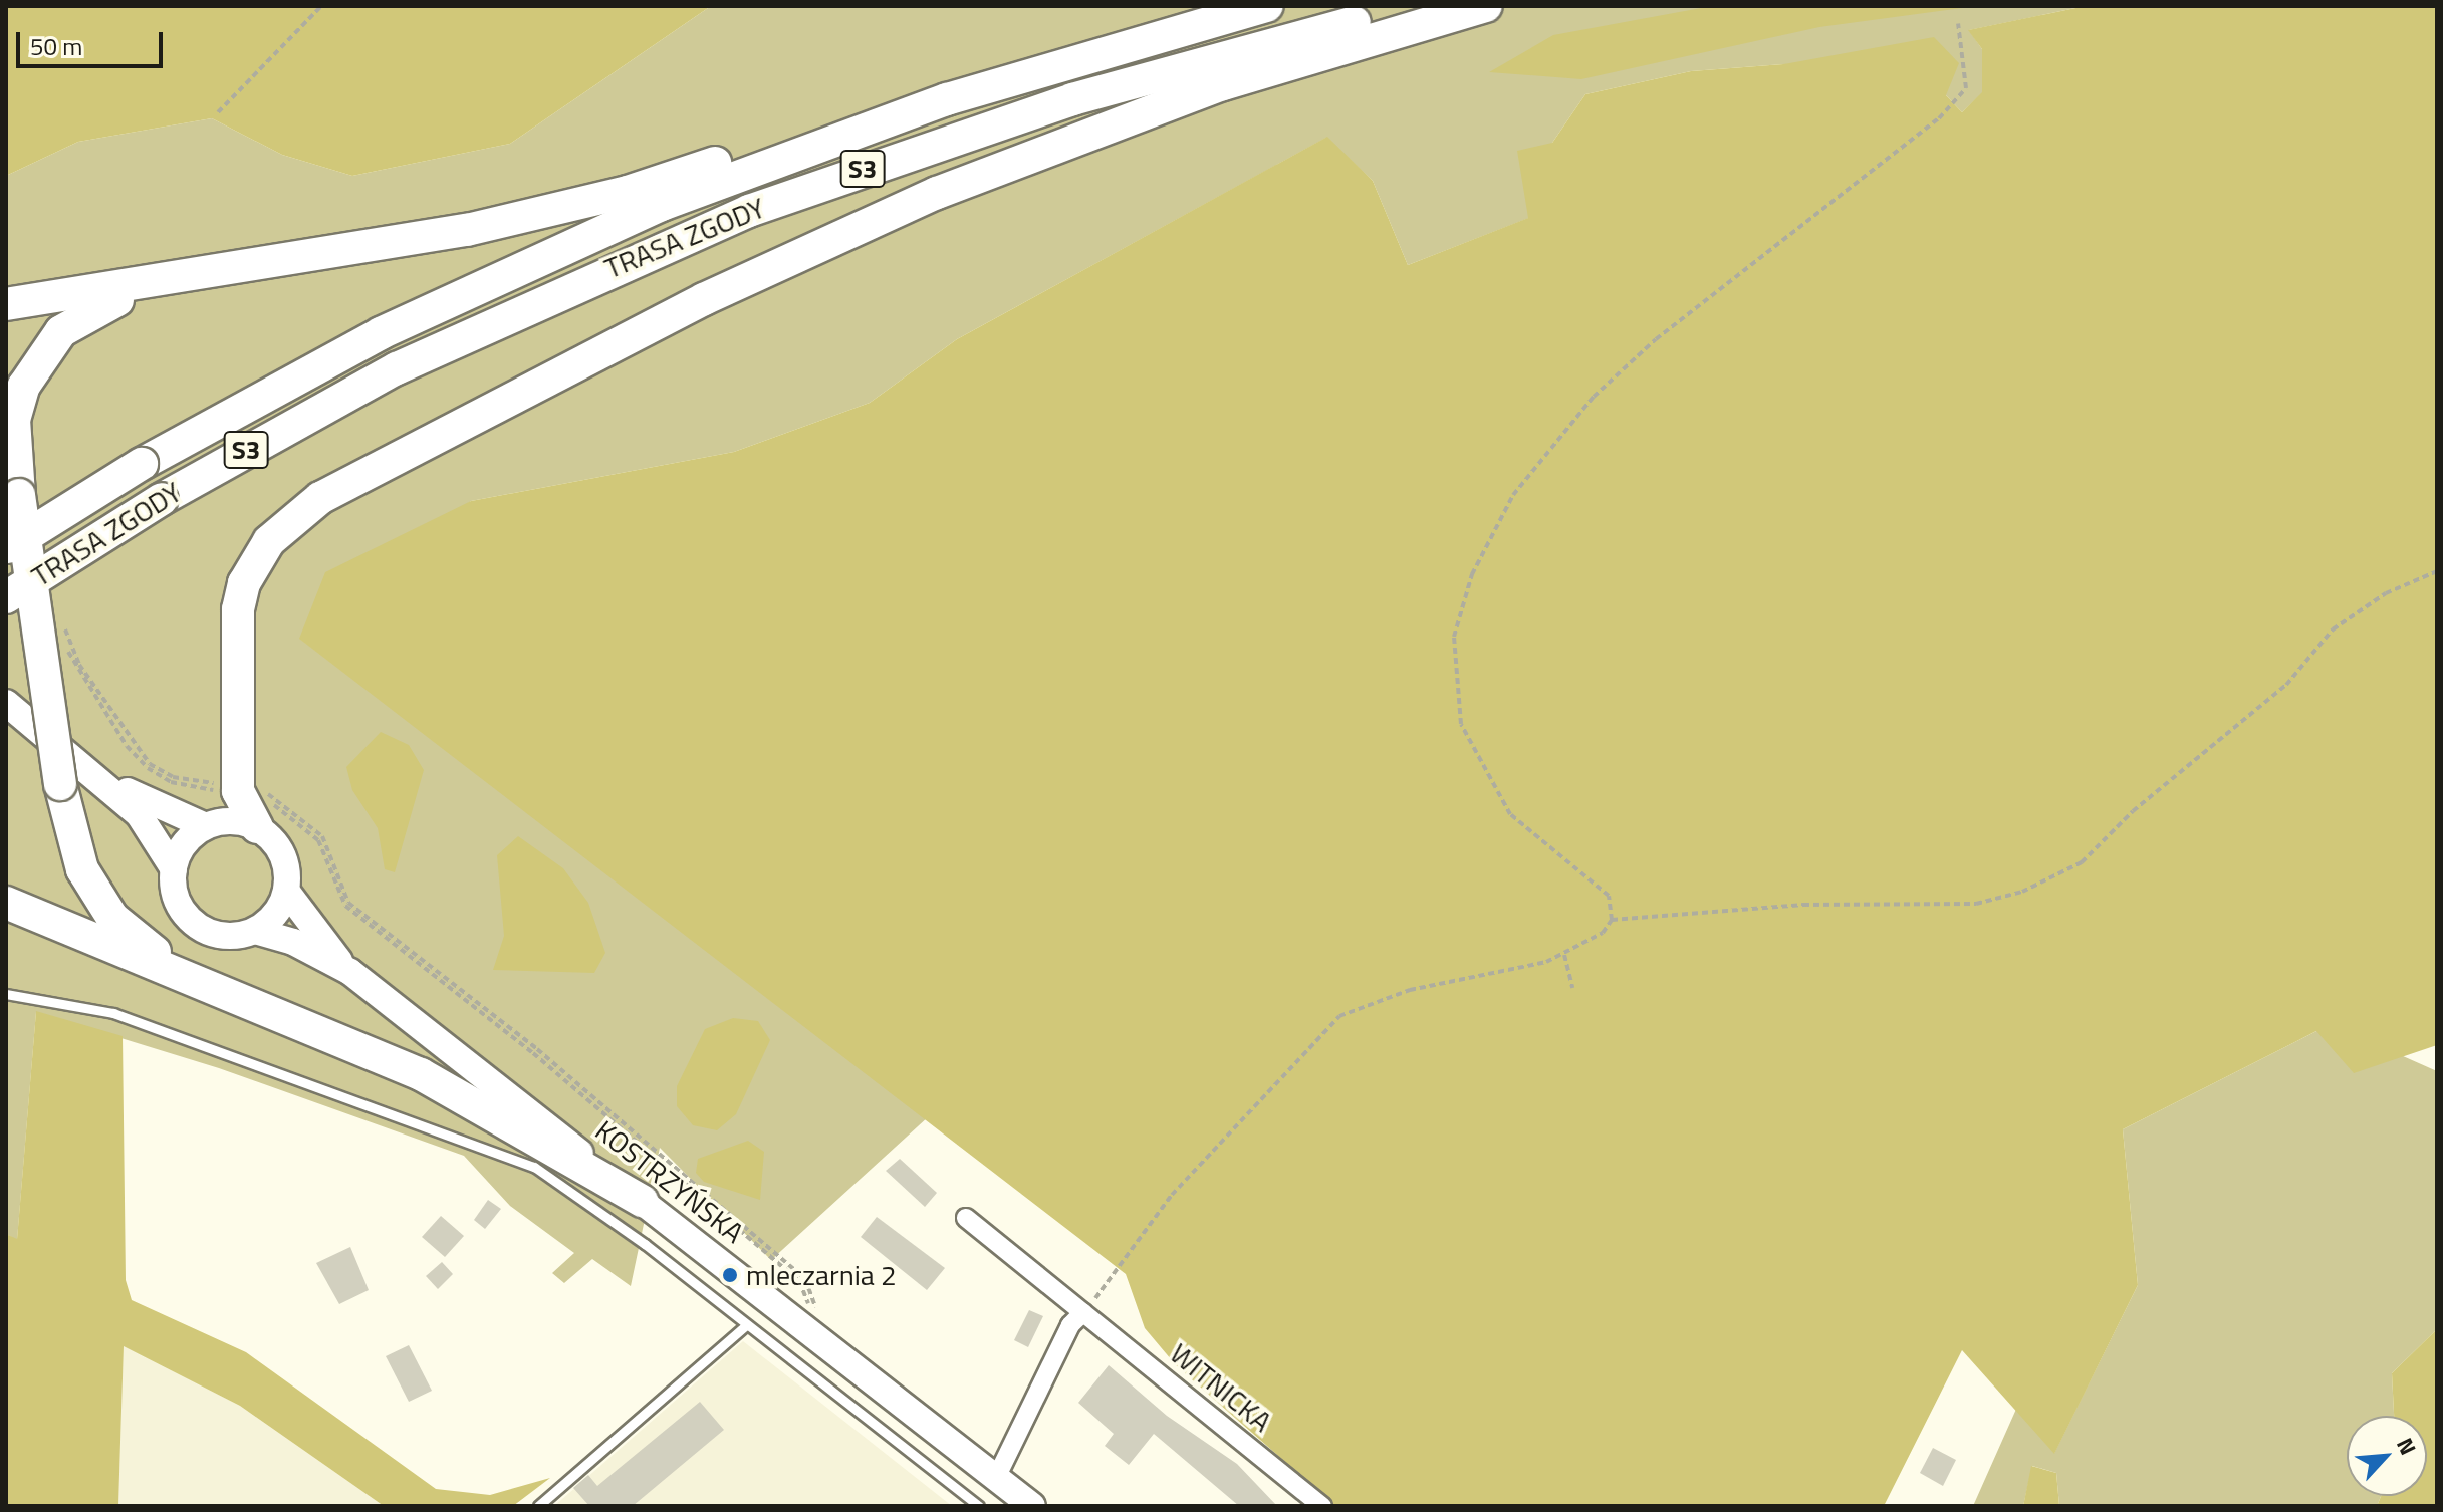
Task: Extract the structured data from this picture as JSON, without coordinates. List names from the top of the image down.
{
  "streets": {
    "highway": ["S3", "TRASA ZGODY"],
    "main road": ["KOSTRZYŃSKA"],
    "street": ["WITNICKA"]
  },
  "places": ["mleczarnia 2"],
  "scale_bar": "50 m",
  "north": "top right"
}
